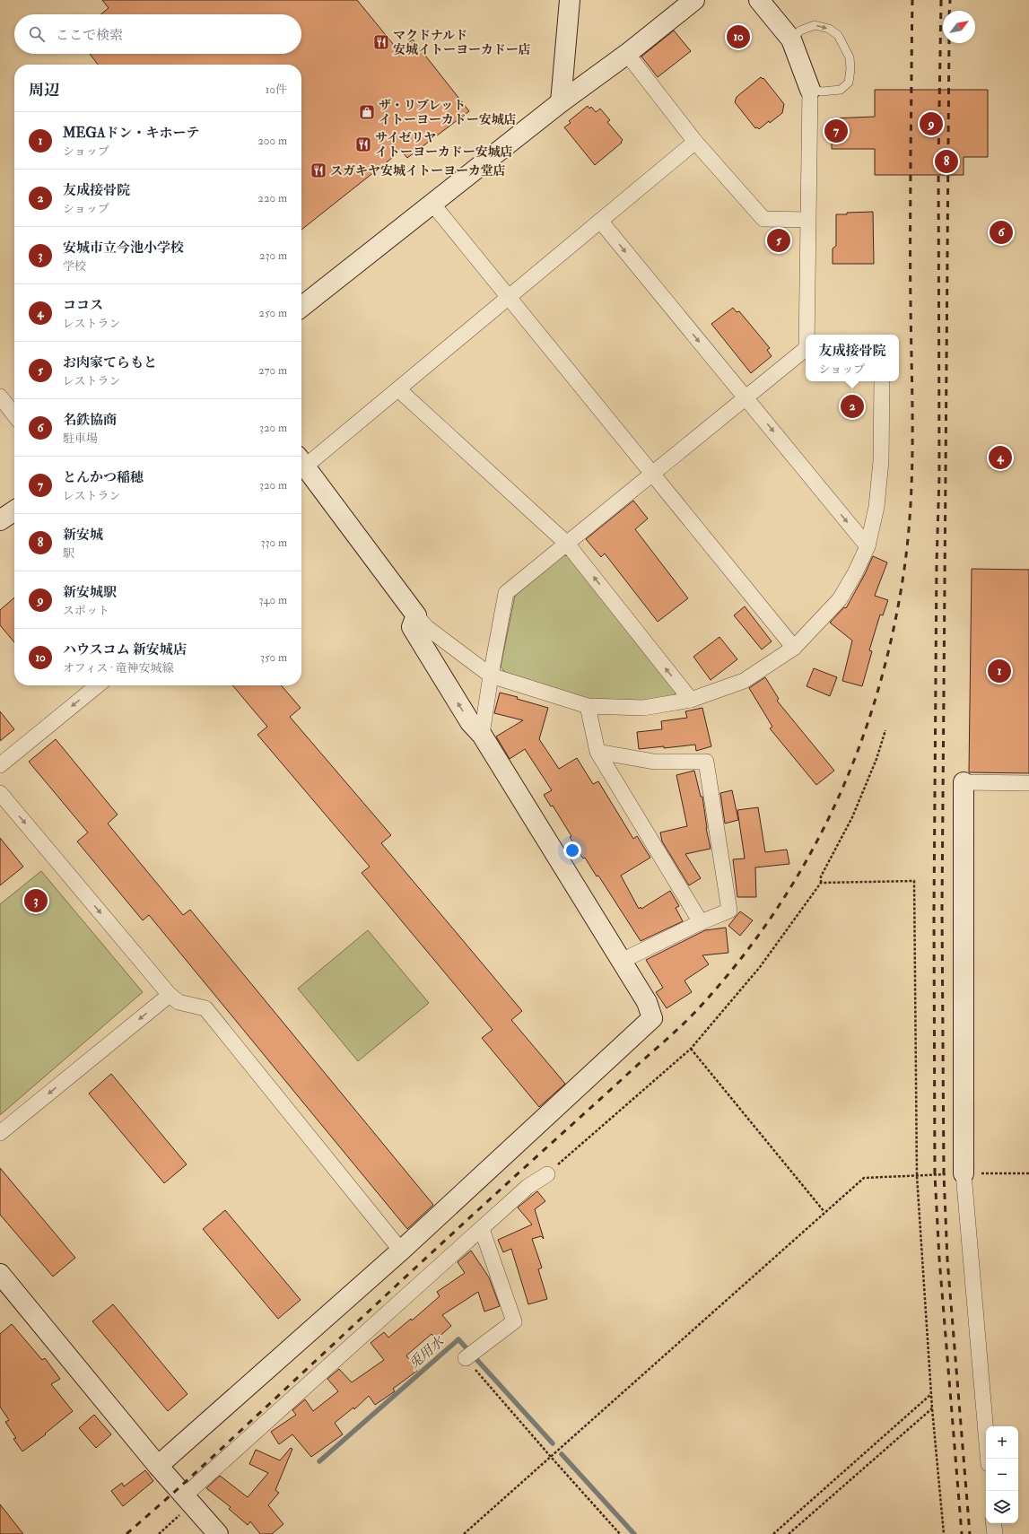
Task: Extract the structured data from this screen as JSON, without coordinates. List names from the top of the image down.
{
  "water": ["兎用水"],
  "places": {
    "restaurant": ["マクドナルド 安城イトーヨーカドー店", "サイゼリヤ イトーヨーカドー安城店", "スガキヤ安城イトーヨーカ堂店"],
    "shop": ["ザ・リブレット イトーヨーカドー安城店"]
  },
  "north": "top right",
  "page": {
    "search": "ここで検索",
    "pins": [
      "10",
      "9",
      "7",
      "8",
      "6",
      "5",
      "2",
      "4",
      "1",
      "3"
    ],
    "heading": ["周辺", "10件"],
    "list": [
      {
        "mark": "1",
        "name": "MEGAドン・キホーテ",
        "note": "ショップ",
        "value": "200 m"
      },
      {
        "mark": "2",
        "name": "友成接骨院",
        "note": "ショップ",
        "value": "220 m"
      },
      {
        "mark": "3",
        "name": "安城市立今池小学校",
        "note": "学校",
        "value": "230 m"
      },
      {
        "mark": "4",
        "name": "ココス",
        "note": "レストラン",
        "value": "250 m"
      },
      {
        "mark": "5",
        "name": "お肉家てらもと",
        "note": "レストラン",
        "value": "270 m"
      },
      {
        "mark": "6",
        "name": "名鉄協商",
        "note": "駐車場",
        "value": "320 m"
      },
      {
        "mark": "7",
        "name": "とんかつ稲穂",
        "note": "レストラン",
        "value": "320 m"
      },
      {
        "mark": "8",
        "name": "新安城",
        "note": "駅",
        "value": "330 m"
      },
      {
        "mark": "9",
        "name": "新安城駅",
        "note": "スポット",
        "value": "340 m"
      },
      {
        "mark": "10",
        "name": "ハウスコム 新安城店",
        "note": "オフィス · 竜神安城線",
        "value": "350 m"
      }
    ],
    "popup": ["友成接骨院", "ショップ"],
    "map_buttons": ["+", "−"]
  }
}
